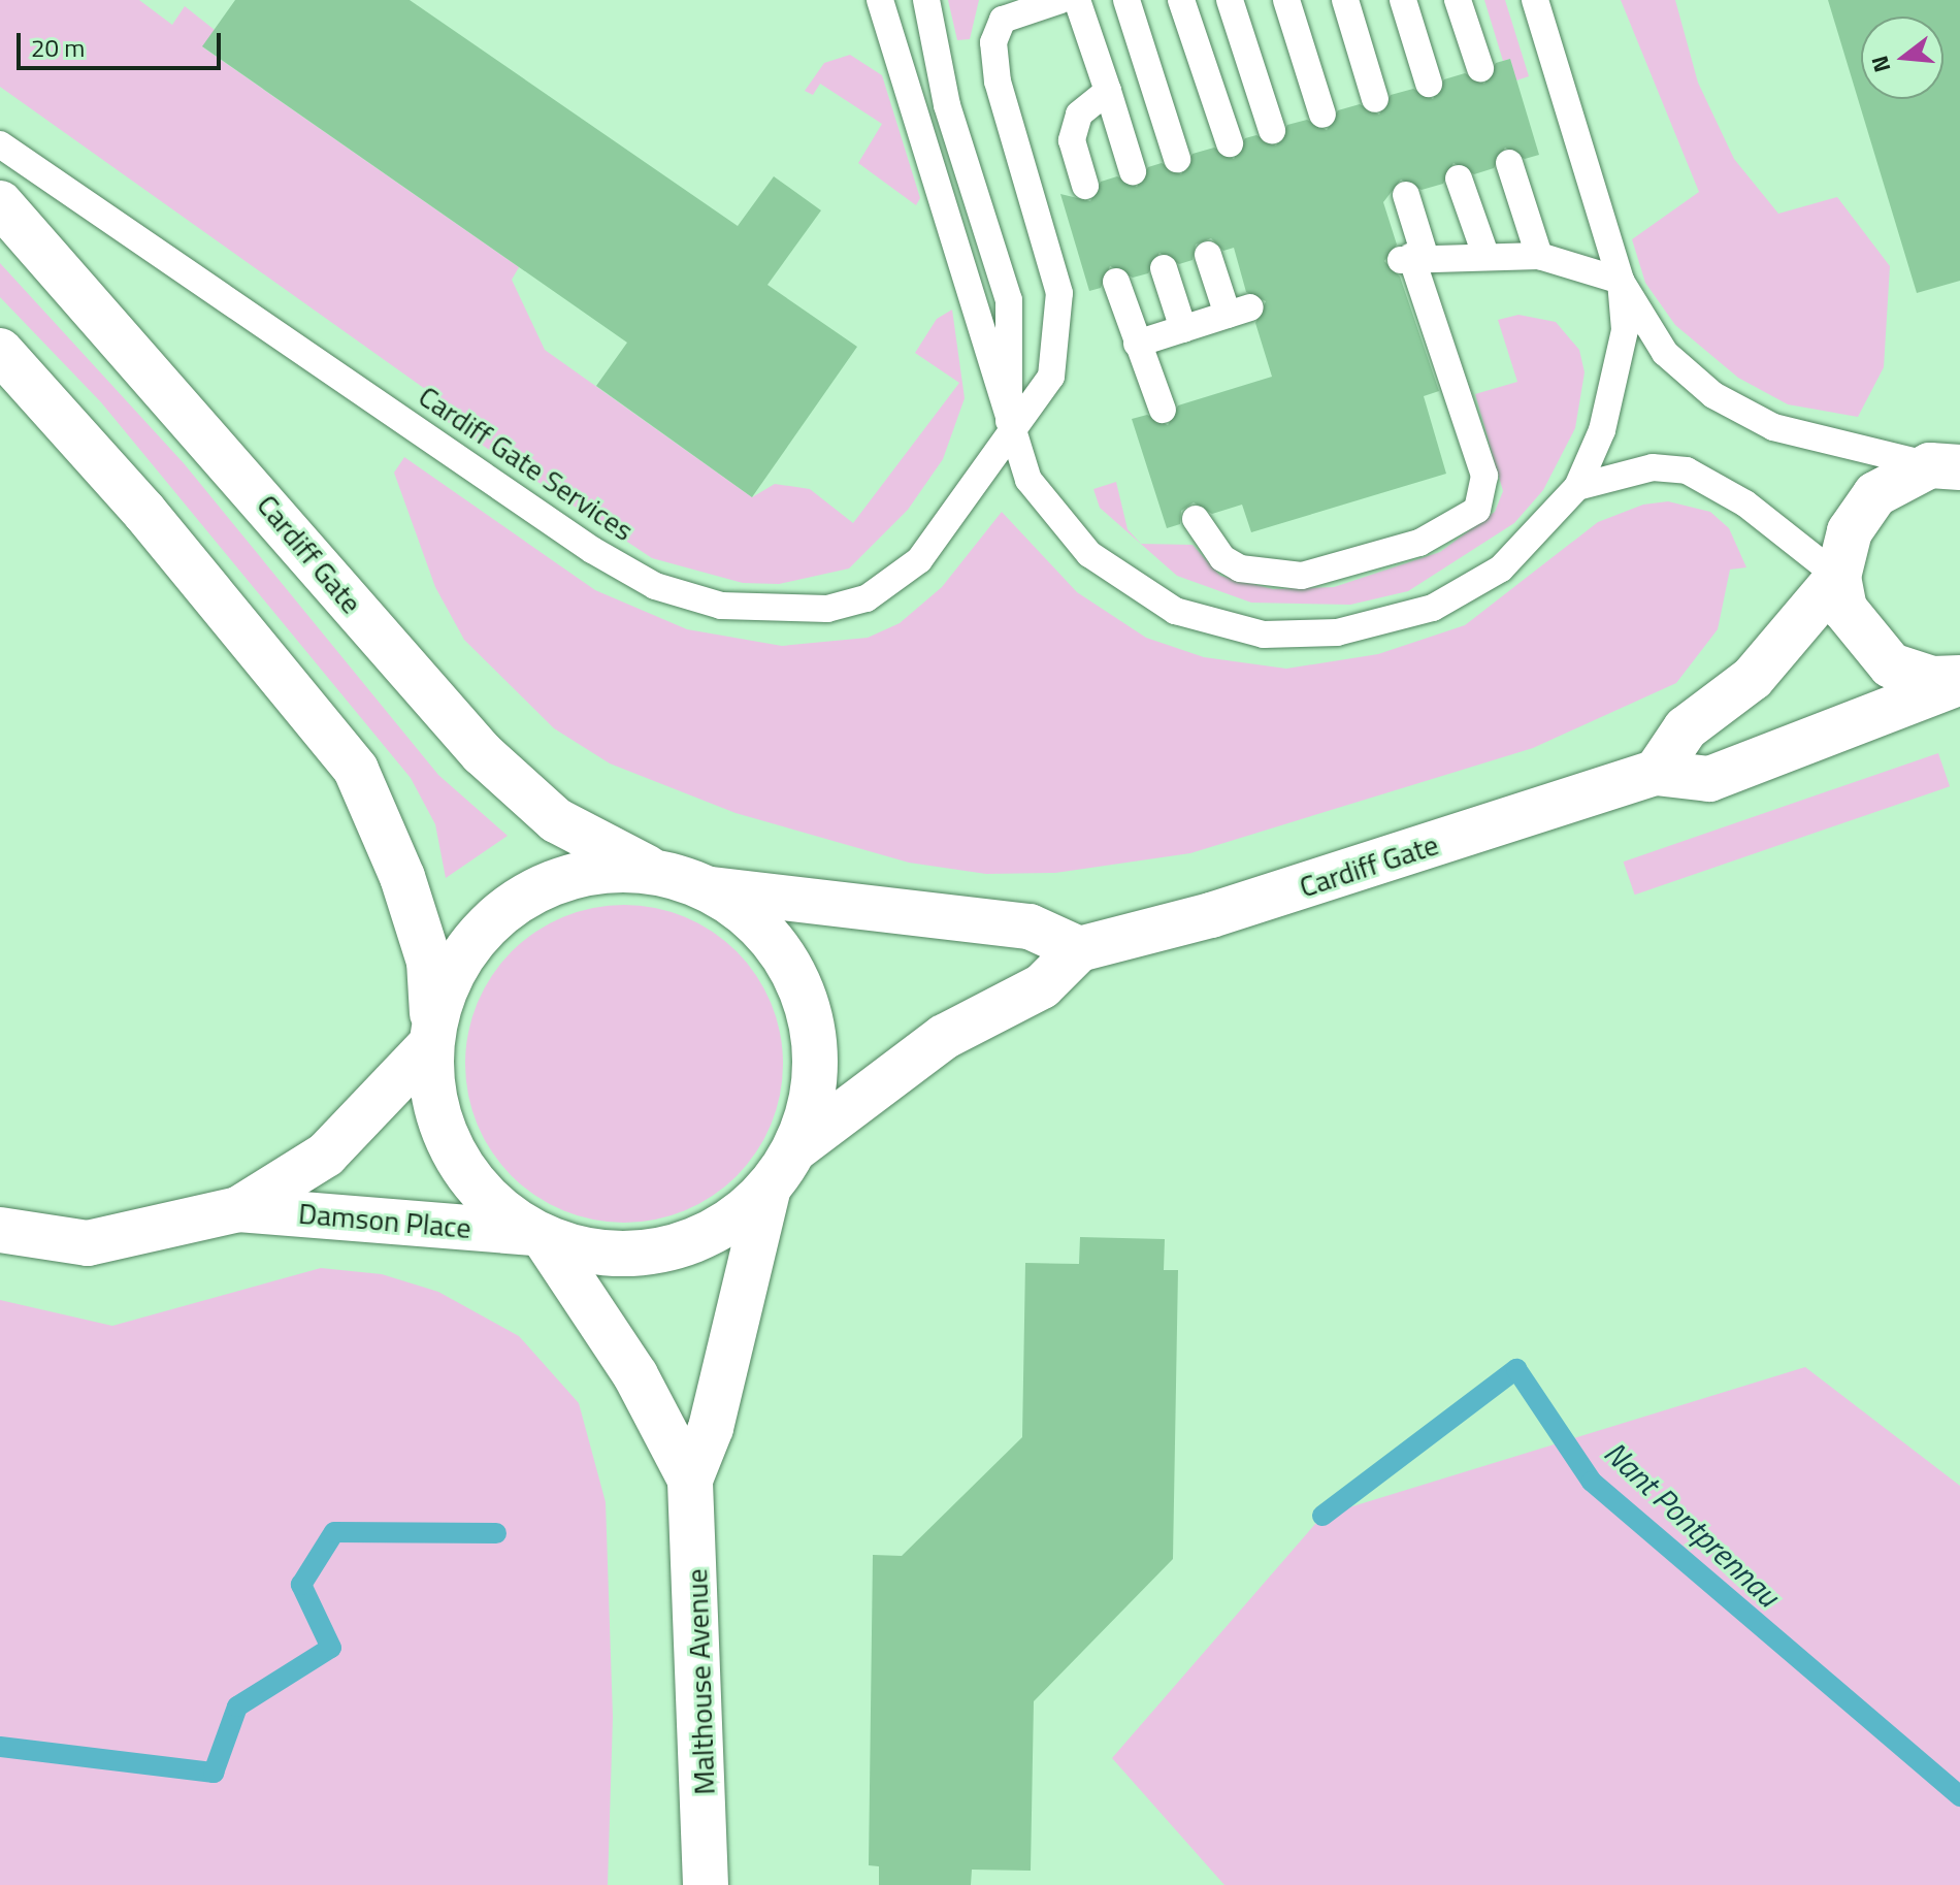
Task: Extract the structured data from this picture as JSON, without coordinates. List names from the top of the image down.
{
  "streets": {
    "street": ["Cardiff Gate", "Damson Place", "Malthouse Avenue"],
    "lane": ["Cardiff Gate Services"]
  },
  "crossings": [
    ["Cardiff Gate", "Damson Place"],
    ["Cardiff Gate", "Malthouse Avenue"],
    ["Damson Place", "Malthouse Avenue"]
  ],
  "water": ["Nant Pontprennau"],
  "scale_bar": "20 m",
  "north": "left"
}
